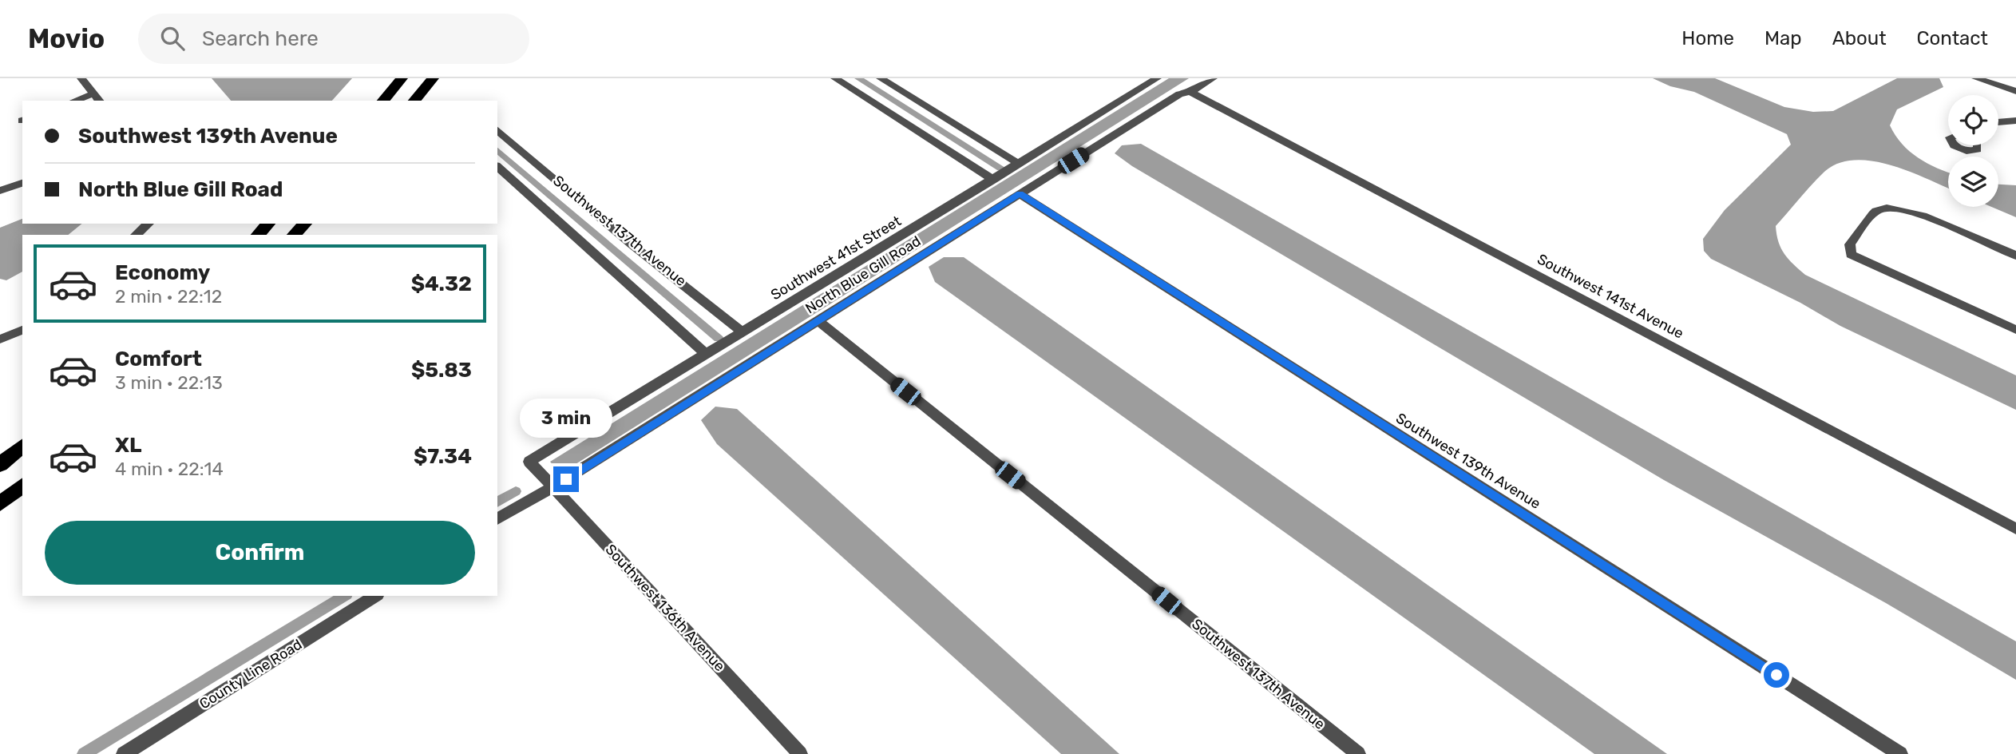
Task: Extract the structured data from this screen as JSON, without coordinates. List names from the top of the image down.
{
  "streets": {
    "street": [
      "Southwest 137th Avenue",
      "Southwest 41st Street",
      "North Blue Gill Road",
      "Southwest 141st Avenue",
      "Southwest 139th Avenue",
      "Southwest 136th Avenue",
      "County Line Road"
    ]
  },
  "crossings": [
    ["Southwest 137th Avenue", "Southwest 41st Street"],
    ["Southwest 137th Avenue", "North Blue Gill Road"],
    ["Southwest 41st Street", "Southwest 136th Avenue"],
    ["North Blue Gill Road", "Southwest 141st Avenue"],
    ["North Blue Gill Road", "Southwest 139th Avenue"],
    ["North Blue Gill Road", "Southwest 136th Avenue"]
  ],
  "page": {
    "header": "Movio",
    "search": "Search here",
    "nav": [
      "Home",
      "Map",
      "About",
      "Contact"
    ],
    "banner": ["Southwest 139th Avenue", "North Blue Gill Road"],
    "list": [
      {
        "name": "Economy",
        "note": "2 min · 22:12",
        "value": "$4.32"
      },
      {
        "name": "Comfort",
        "note": "3 min · 22:13",
        "value": "$5.83"
      },
      {
        "name": "XL",
        "note": "4 min · 22:14",
        "value": "$7.34"
      }
    ],
    "bubble": "3 min",
    "buttons": "Confirm"
  }
}
